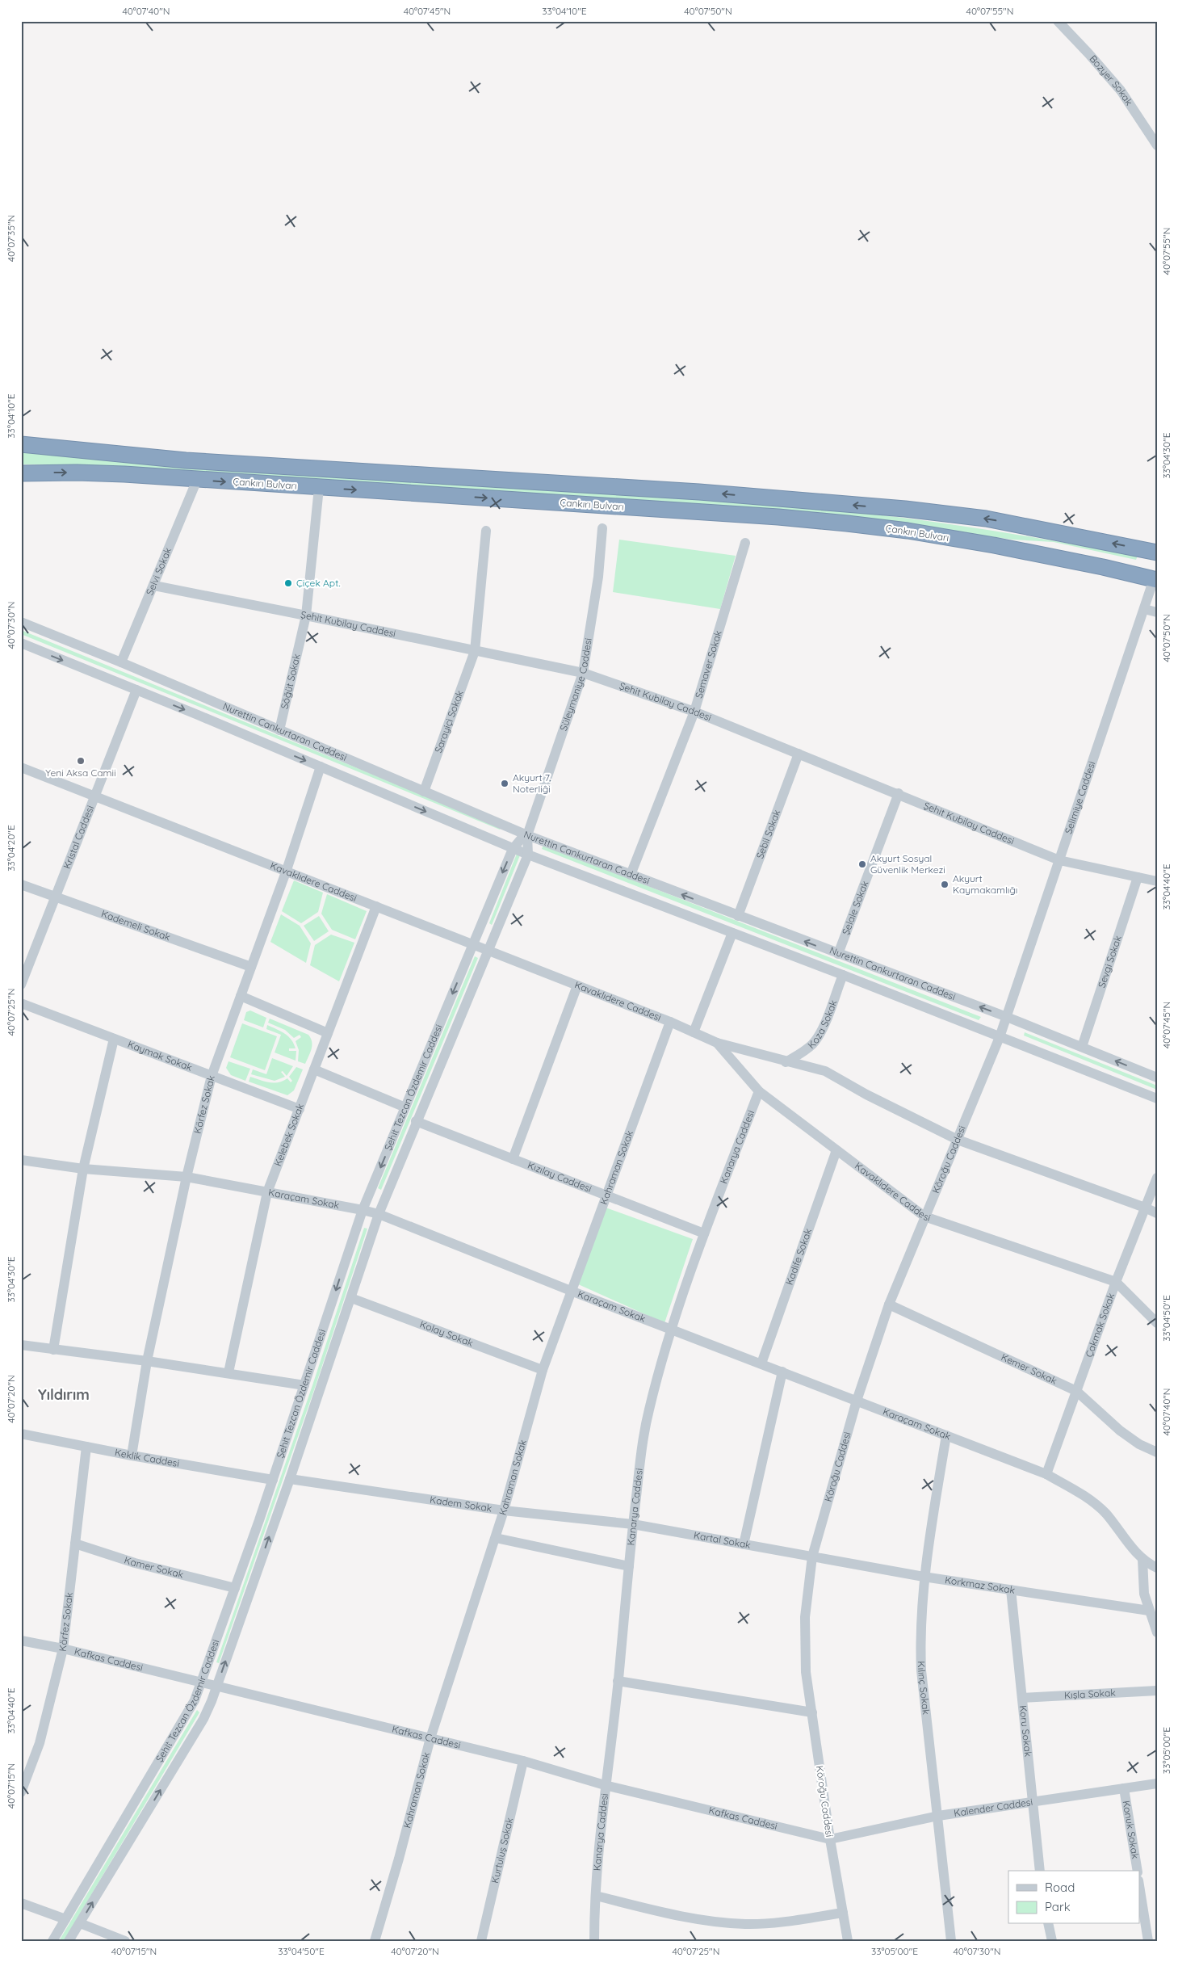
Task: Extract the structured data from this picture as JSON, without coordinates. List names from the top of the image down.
{
  "streets": {
    "highway": ["Çankırı Bulvarı"],
    "street": [
      "Bozyer Sokak",
      "Selvi Sokak",
      "Şehit Kubilay Caddesi",
      "Semaver Sokak",
      "Söğüt Sokak",
      "Süleymaniye Caddesi",
      "Sarayiçi Sokak",
      "Nurettin Cankurtaran Caddesi",
      "Selimiye Caddesi",
      "Sebil Sokak",
      "Kristal Caddesi",
      "Kavaklıdere Caddesi",
      "Şelale Sokak",
      "Kademeli Sokak",
      "Sevgi Sokak",
      "Koza Sokak",
      "Kaymak Sokak",
      "Şehit Tezcan Özdemir Caddesi",
      "Körfez Sokak",
      "Kelebek Sokak",
      "Kanarya Caddesi",
      "Köroğu Caddesi",
      "Kahraman Sokak",
      "Kızılay Caddesi",
      "Karaçam Sokak",
      "Kadife Sokak",
      "Çakmak Sokak",
      "Kolay Sokak",
      "Kemer Sokak",
      "Keklik Caddesi",
      "Kadem Sokak",
      "Kartal Sokak",
      "Kamer Sokak",
      "Korkmaz Sokak",
      "Kafkas Caddesi",
      "Kılınç Sokak",
      "Kışla Sokak",
      "Koru Sokak",
      "Kalender Caddesi",
      "Konuk Sokak",
      "Kurtuluş Sokak"
    ]
  },
  "crossings": [
    ["Çankırı Bulvarı", "Selvi Sokak"],
    ["Çankırı Bulvarı", "Söğüt Sokak"],
    ["Çankırı Bulvarı", "Selimiye Caddesi"],
    ["Selvi Sokak", "Şehit Kubilay Caddesi"],
    ["Selvi Sokak", "Nurettin Cankurtaran Caddesi"],
    ["Şehit Kubilay Caddesi", "Semaver Sokak"],
    ["Şehit Kubilay Caddesi", "Söğüt Sokak"],
    ["Şehit Kubilay Caddesi", "Süleymaniye Caddesi"],
    ["Şehit Kubilay Caddesi", "Sarayiçi Sokak"],
    ["Şehit Kubilay Caddesi", "Selimiye Caddesi"],
    ["Şehit Kubilay Caddesi", "Sebil Sokak"],
    ["Şehit Kubilay Caddesi", "Şelale Sokak"],
    ["Şehit Kubilay Caddesi", "Sevgi Sokak"],
    ["Semaver Sokak", "Nurettin Cankurtaran Caddesi"],
    ["Söğüt Sokak", "Nurettin Cankurtaran Caddesi"],
    ["Süleymaniye Caddesi", "Nurettin Cankurtaran Caddesi"],
    ["Süleymaniye Caddesi", "Şehit Tezcan Özdemir Caddesi"],
    ["Sarayiçi Sokak", "Nurettin Cankurtaran Caddesi"],
    ["Nurettin Cankurtaran Caddesi", "Selimiye Caddesi"],
    ["Nurettin Cankurtaran Caddesi", "Sebil Sokak"],
    ["Nurettin Cankurtaran Caddesi", "Kristal Caddesi"],
    ["Nurettin Cankurtaran Caddesi", "Şelale Sokak"],
    ["Nurettin Cankurtaran Caddesi", "Sevgi Sokak"],
    ["Nurettin Cankurtaran Caddesi", "Koza Sokak"],
    ["Nurettin Cankurtaran Caddesi", "Şehit Tezcan Özdemir Caddesi"],
    ["Nurettin Cankurtaran Caddesi", "Körfez Sokak"],
    ["Nurettin Cankurtaran Caddesi", "Köroğu Caddesi"],
    ["Selimiye Caddesi", "Köroğu Caddesi"],
    ["Kristal Caddesi", "Kavaklıdere Caddesi"],
    ["Kristal Caddesi", "Kademeli Sokak"],
    ["Kavaklıdere Caddesi", "Şehit Tezcan Özdemir Caddesi"],
    ["Kavaklıdere Caddesi", "Körfez Sokak"],
    ["Kavaklıdere Caddesi", "Kelebek Sokak"],
    ["Kavaklıdere Caddesi", "Kanarya Caddesi"],
    ["Kavaklıdere Caddesi", "Köroğu Caddesi"],
    ["Kavaklıdere Caddesi", "Kahraman Sokak"],
    ["Kavaklıdere Caddesi", "Kadife Sokak"],
    ["Kavaklıdere Caddesi", "Çakmak Sokak"],
    ["Kademeli Sokak", "Körfez Sokak"],
    ["Kaymak Sokak", "Körfez Sokak"],
    ["Kaymak Sokak", "Kelebek Sokak"],
    ["Şehit Tezcan Özdemir Caddesi", "Kızılay Caddesi"],
    ["Şehit Tezcan Özdemir Caddesi", "Karaçam Sokak"],
    ["Şehit Tezcan Özdemir Caddesi", "Kolay Sokak"],
    ["Şehit Tezcan Özdemir Caddesi", "Keklik Caddesi"],
    ["Şehit Tezcan Özdemir Caddesi", "Kadem Sokak"],
    ["Şehit Tezcan Özdemir Caddesi", "Kamer Sokak"],
    ["Şehit Tezcan Özdemir Caddesi", "Kafkas Caddesi"],
    ["Körfez Sokak", "Karaçam Sokak"],
    ["Körfez Sokak", "Keklik Caddesi"],
    ["Körfez Sokak", "Kamer Sokak"],
    ["Körfez Sokak", "Kafkas Caddesi"],
    ["Kelebek Sokak", "Karaçam Sokak"],
    ["Kanarya Caddesi", "Kızılay Caddesi"],
    ["Kanarya Caddesi", "Karaçam Sokak"],
    ["Kanarya Caddesi", "Kadem Sokak"],
    ["Kanarya Caddesi", "Kartal Sokak"],
    ["Kanarya Caddesi", "Kafkas Caddesi"],
    ["Köroğu Caddesi", "Karaçam Sokak"],
    ["Köroğu Caddesi", "Kemer Sokak"],
    ["Köroğu Caddesi", "Kartal Sokak"],
    ["Köroğu Caddesi", "Korkmaz Sokak"],
    ["Köroğu Caddesi", "Kafkas Caddesi"],
    ["Köroğu Caddesi", "Kalender Caddesi"],
    ["Kahraman Sokak", "Kızılay Caddesi"],
    ["Kahraman Sokak", "Karaçam Sokak"],
    ["Kahraman Sokak", "Kolay Sokak"],
    ["Kahraman Sokak", "Kadem Sokak"],
    ["Kahraman Sokak", "Kafkas Caddesi"],
    ["Karaçam Sokak", "Kadife Sokak"],
    ["Karaçam Sokak", "Çakmak Sokak"],
    ["Karaçam Sokak", "Kılınç Sokak"],
    ["Çakmak Sokak", "Kemer Sokak"],
    ["Kadem Sokak", "Kartal Sokak"],
    ["Kartal Sokak", "Korkmaz Sokak"],
    ["Korkmaz Sokak", "Kılınç Sokak"],
    ["Korkmaz Sokak", "Koru Sokak"],
    ["Kafkas Caddesi", "Kalender Caddesi"],
    ["Kafkas Caddesi", "Kurtuluş Sokak"],
    ["Kılınç Sokak", "Kalender Caddesi"],
    ["Kışla Sokak", "Koru Sokak"],
    ["Koru Sokak", "Kalender Caddesi"],
    ["Kalender Caddesi", "Konuk Sokak"]
  ],
  "districts": ["Yıldırım"],
  "places": [
    "Çiçek Apt.",
    "Yeni Aksa Camii",
    "Akyurt 7. Noterliği",
    "Akyurt Sosyal Güvenlik Merkezi",
    "Akyurt Kaymakamlığı"
  ],
  "legend": ["Road", "Park"],
  "coordinates": [
    "40°07'40\"N",
    "40°07'45\"N",
    "33°04'10\"E",
    "40°07'50\"N",
    "40°07'55\"N",
    "40°07'35\"N",
    "33°04'30\"E",
    "40°07'30\"N",
    "33°04'20\"E",
    "33°04'40\"E",
    "40°07'25\"N",
    "33°04'50\"E",
    "40°07'20\"N",
    "33°05'00\"E",
    "40°07'15\"N"
  ]
}
